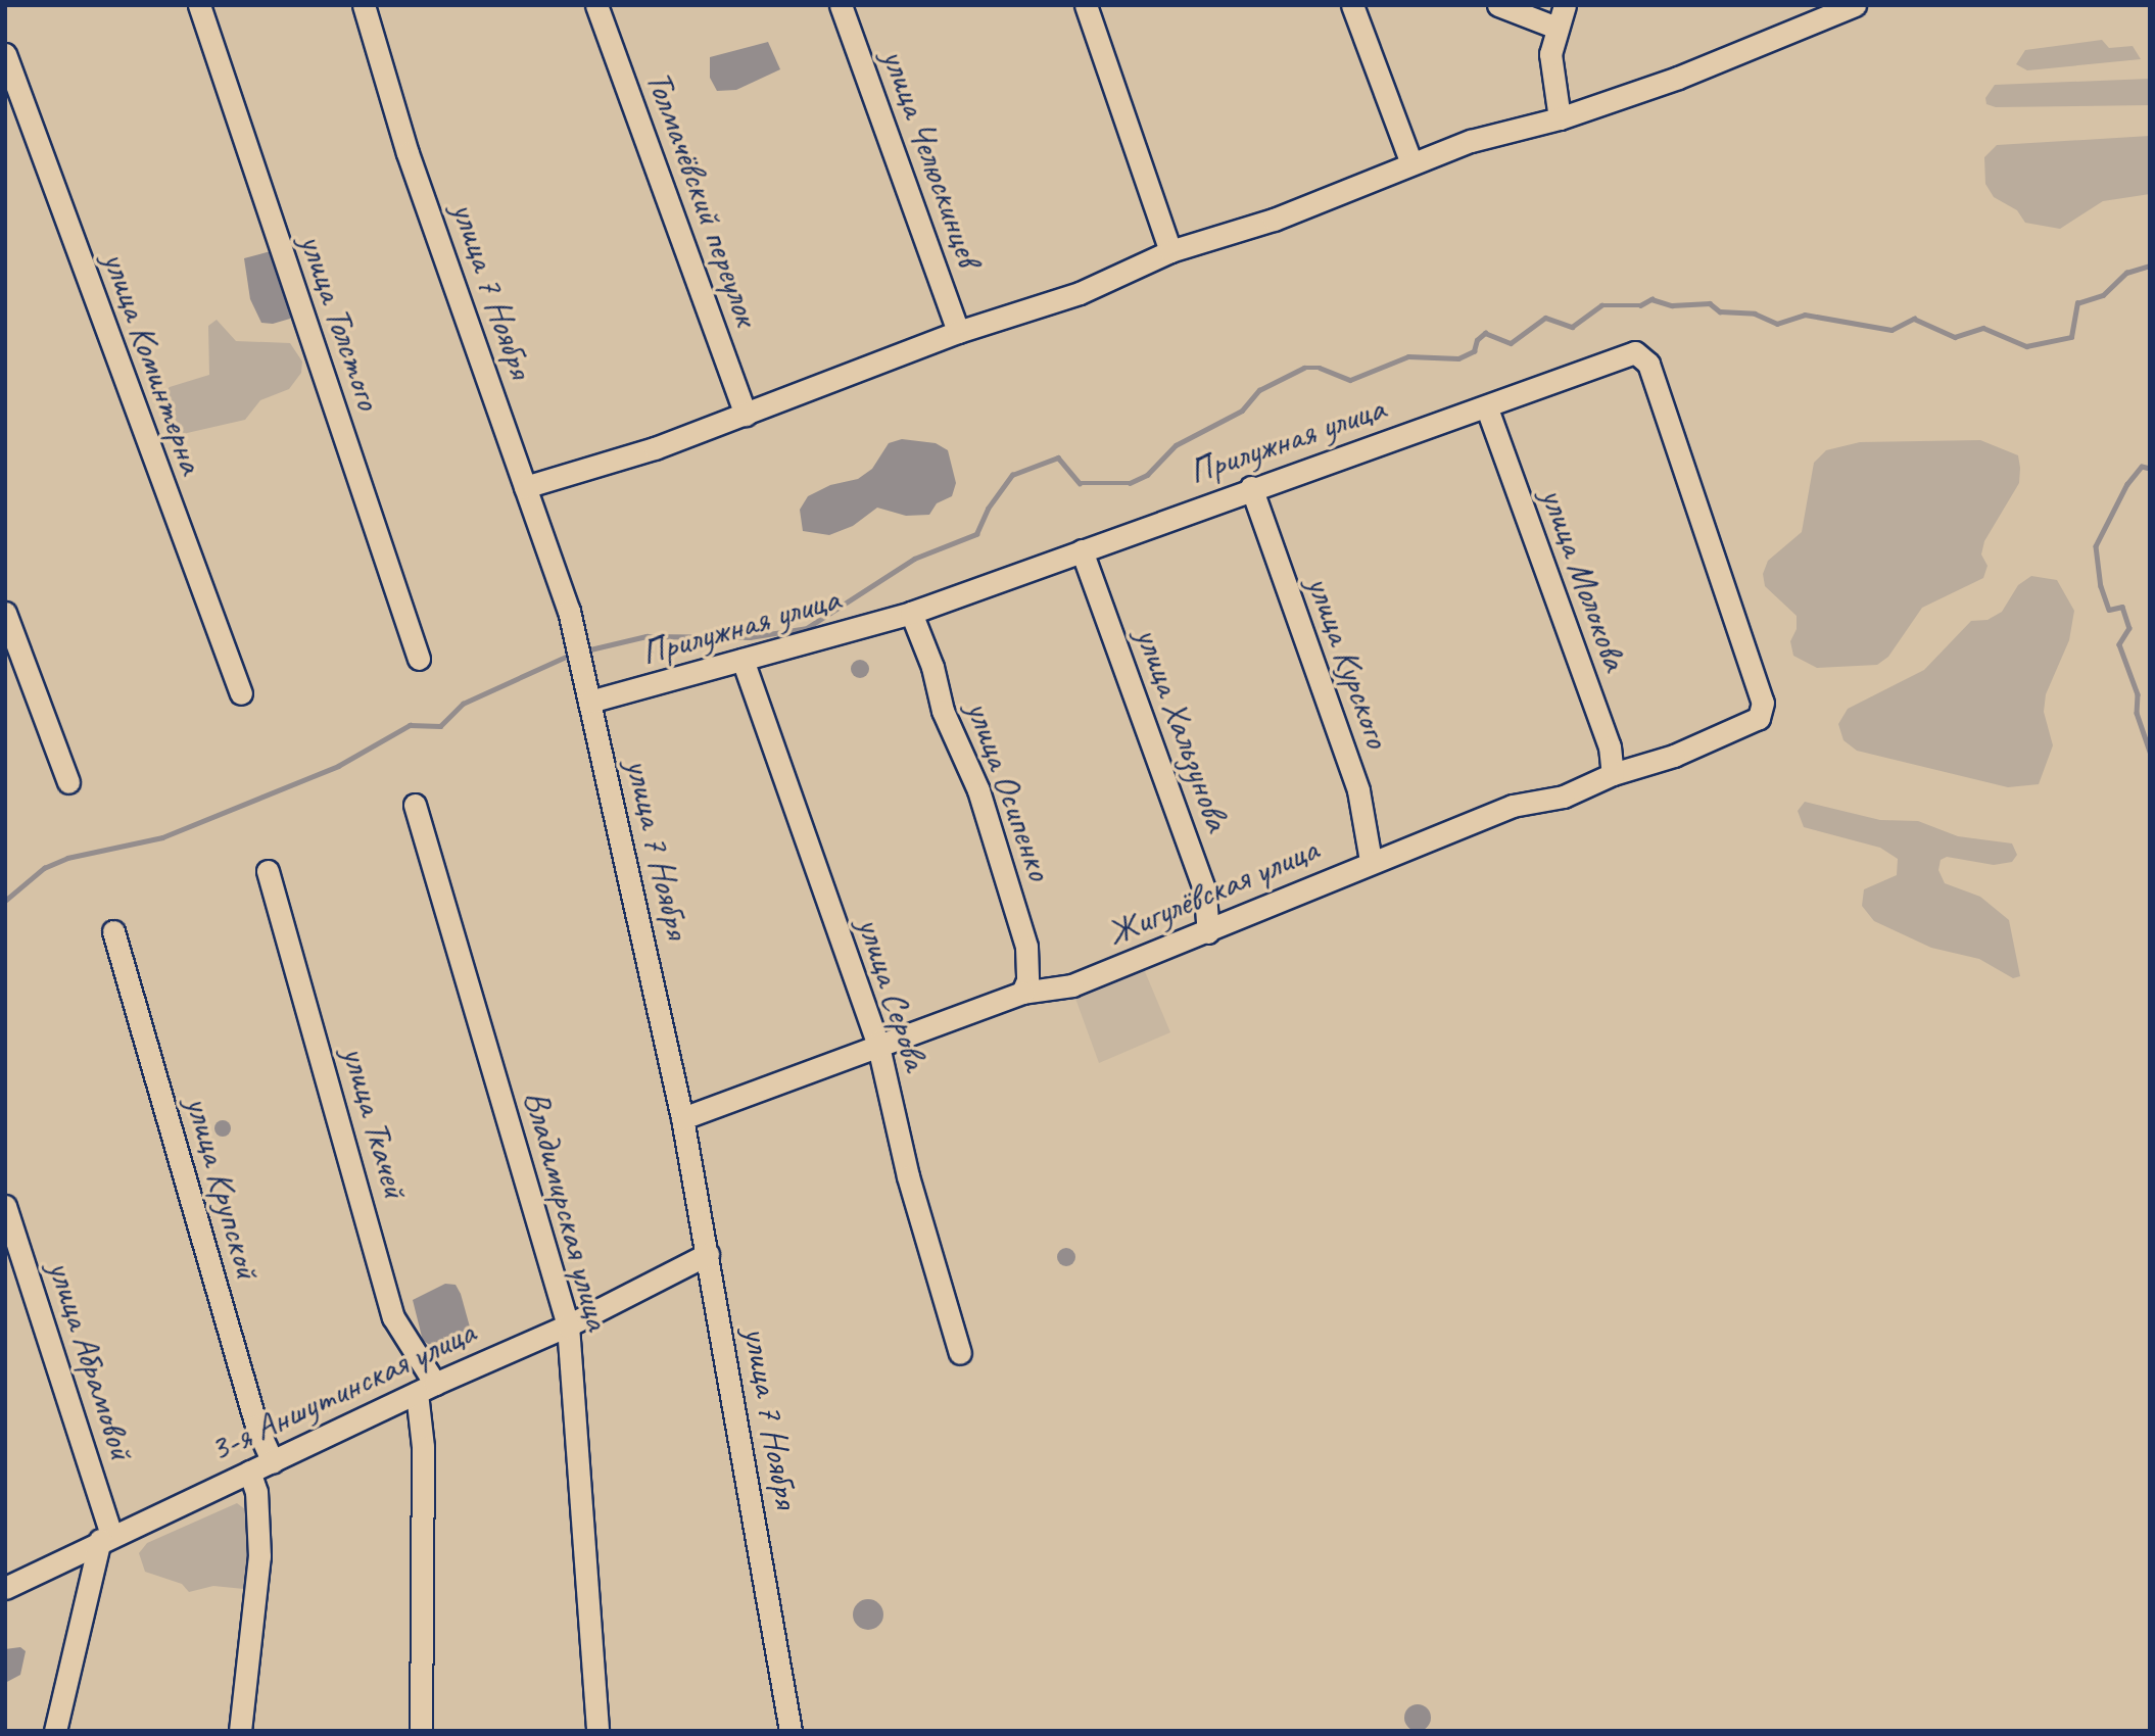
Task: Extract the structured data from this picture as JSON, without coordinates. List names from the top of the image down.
{
  "streets": {
    "street": [
      "улица Челюскинцев",
      "Толмачёвский переулок",
      "улица 7 Ноября",
      "улица Толстого",
      "улица Коминтерна",
      "Прилужная улица",
      "улица Молокова",
      "улица Курского",
      "улица Хальзунова",
      "улица Осипенко",
      "Жигулёвская улица",
      "улица Серова",
      "улица Ткачей",
      "улица Крупской",
      "Владимирская улица",
      "улица Абрамовой",
      "3-я Аншутинская улица"
    ]
  },
  "crossings": [
    ["улица 7 Ноября", "Прилужная улица"],
    ["улица 7 Ноября", "Жигулёвская улица"],
    ["улица 7 Ноября", "3-я Аншутинская улица"],
    ["Прилужная улица", "улица Молокова"],
    ["Прилужная улица", "улица Курского"],
    ["Прилужная улица", "улица Хальзунова"],
    ["Прилужная улица", "улица Осипенко"],
    ["Прилужная улица", "Жигулёвская улица"],
    ["Прилужная улица", "улица Серова"],
    ["улица Молокова", "Жигулёвская улица"],
    ["улица Курского", "Жигулёвская улица"],
    ["улица Хальзунова", "Жигулёвская улица"],
    ["улица Осипенко", "Жигулёвская улица"],
    ["Жигулёвская улица", "улица Серова"],
    ["улица Ткачей", "3-я Аншутинская улица"],
    ["улица Крупской", "3-я Аншутинская улица"],
    ["Владимирская улица", "3-я Аншутинская улица"],
    ["улица Абрамовой", "3-я Аншутинская улица"]
  ]
}
